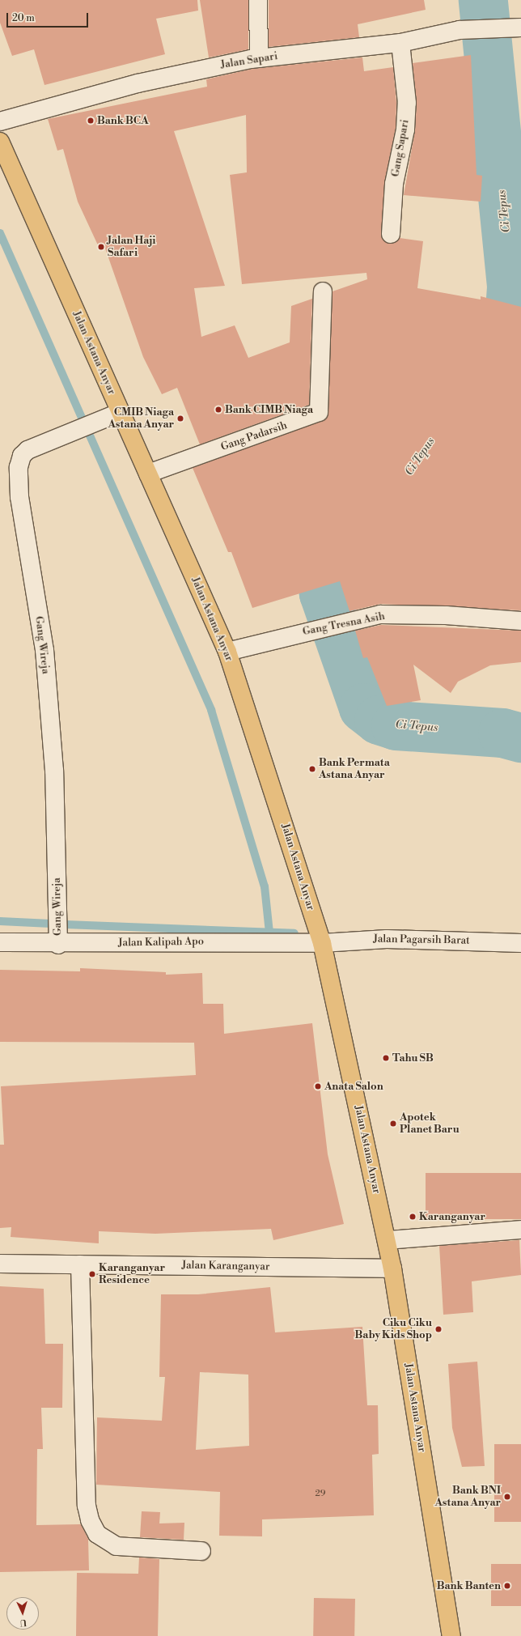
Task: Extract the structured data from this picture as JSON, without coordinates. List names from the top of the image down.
{
  "streets": {
    "main road": ["Jalan Astana Anyar"],
    "street": [
      "Jalan Sapari",
      "Gang Sapari",
      "Gang Padarsih",
      "Gang Tresna Asih",
      "Gang Wireja",
      "Jalan Pagarsih Barat",
      "Jalan Kalipah Apo",
      "Jalan Karanganyar"
    ]
  },
  "crossings": [
    ["Jalan Sapari", "Gang Sapari"],
    ["Jalan Astana Anyar", "Gang Padarsih"],
    ["Jalan Astana Anyar", "Gang Tresna Asih"],
    ["Jalan Astana Anyar", "Gang Wireja"],
    ["Jalan Astana Anyar", "Jalan Pagarsih Barat"],
    ["Jalan Astana Anyar", "Jalan Kalipah Apo"],
    ["Jalan Astana Anyar", "Jalan Karanganyar"],
    ["Gang Wireja", "Jalan Kalipah Apo"],
    ["Jalan Pagarsih Barat", "Jalan Kalipah Apo"]
  ],
  "water": ["Ci Tepus"],
  "places": [
    "Bank BCA",
    "Jalan Haji Safari",
    "Bank CIMB Niaga",
    "CMIB Niaga Astana Anyar",
    "Bank Permata Astana Anyar",
    "Tahu SB",
    "Anata Salon",
    "Apotek Planet Baru",
    "Karanganyar",
    "Karanganyar Residence",
    "Ciku Ciku Baby Kids Shop",
    "Bank BNI Astana Anyar",
    "Bank Banten"
  ],
  "house_numbers": ["29"],
  "scale_bar": "20 m",
  "north": "bottom"
}
